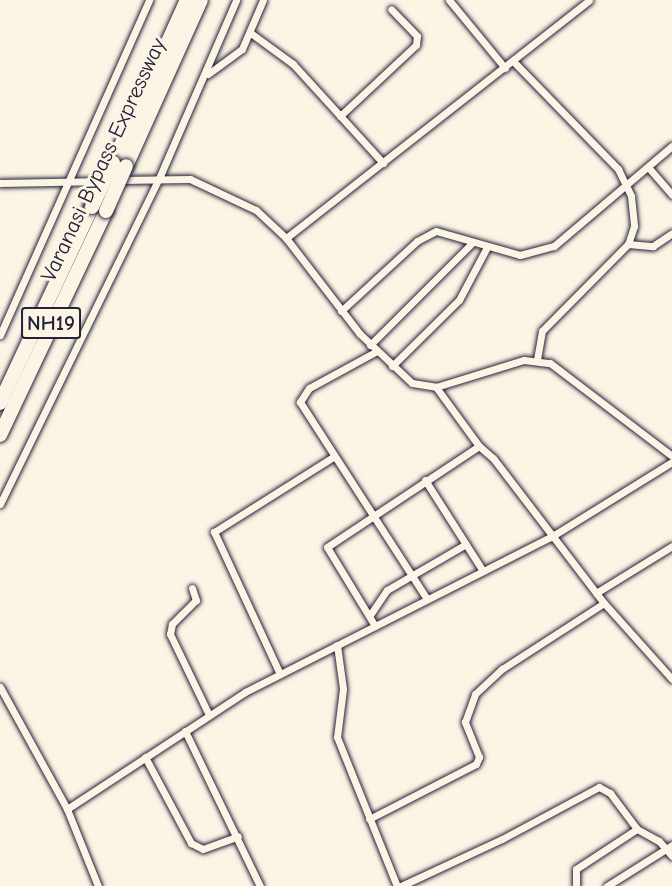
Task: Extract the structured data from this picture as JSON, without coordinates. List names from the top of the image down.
{
  "streets": {
    "highway": ["Varanasi Bypass Expressway", "NH19"]
  }
}
